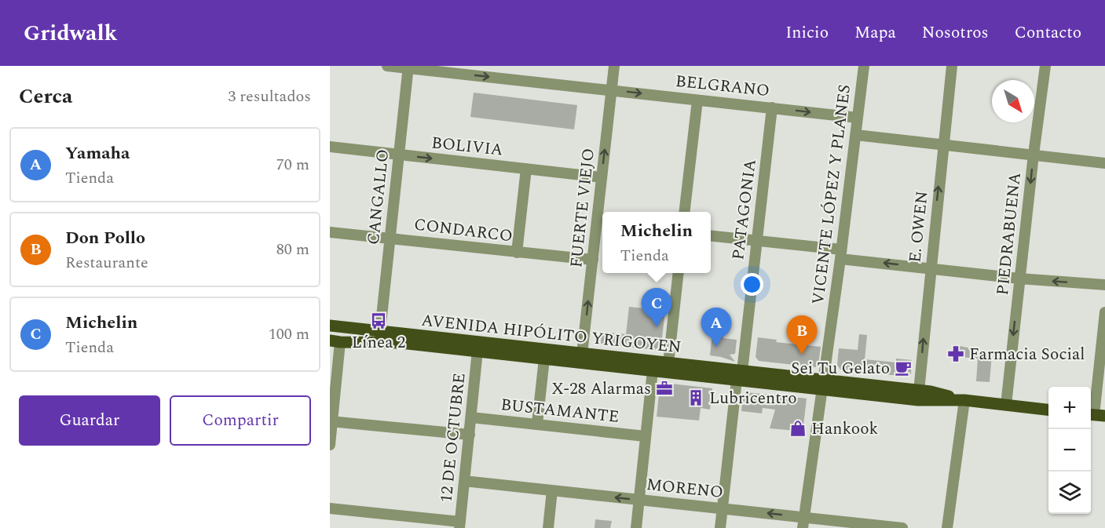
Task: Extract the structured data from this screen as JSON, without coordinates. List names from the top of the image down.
{
  "streets": {
    "main road": ["AVENIDA HIPÓLITO YRIGOYEN"],
    "street": [
      "BELGRANO",
      "BOLIVIA",
      "VICENTE LÓPEZ Y PLANES",
      "CANGALLO",
      "FUERTE VIEJO",
      "PATAGONIA",
      "E. OWEN",
      "CONDARCO",
      "PIEDRABUENA",
      "BUSTAMANTE",
      "12 DE OCTUBRE",
      "MORENO"
    ]
  },
  "crossings": [
    ["BELGRANO", "VICENTE LÓPEZ Y PLANES"],
    ["BELGRANO", "CANGALLO"],
    ["BELGRANO", "FUERTE VIEJO"],
    ["BELGRANO", "PATAGONIA"],
    ["BOLIVIA", "CANGALLO"],
    ["BOLIVIA", "FUERTE VIEJO"],
    ["VICENTE LÓPEZ Y PLANES", "AVENIDA HIPÓLITO YRIGOYEN"],
    ["VICENTE LÓPEZ Y PLANES", "MORENO"],
    ["CANGALLO", "CONDARCO"],
    ["CANGALLO", "AVENIDA HIPÓLITO YRIGOYEN"],
    ["FUERTE VIEJO", "CONDARCO"],
    ["FUERTE VIEJO", "AVENIDA HIPÓLITO YRIGOYEN"],
    ["PATAGONIA", "AVENIDA HIPÓLITO YRIGOYEN"],
    ["PATAGONIA", "MORENO"],
    ["E. OWEN", "AVENIDA HIPÓLITO YRIGOYEN"],
    ["PIEDRABUENA", "AVENIDA HIPÓLITO YRIGOYEN"],
    ["AVENIDA HIPÓLITO YRIGOYEN", "12 DE OCTUBRE"],
    ["BUSTAMANTE", "12 DE OCTUBRE"],
    ["12 DE OCTUBRE", "MORENO"]
  ],
  "one_way": [
    "BELGRANO",
    "BOLIVIA",
    "E. OWEN",
    "MORENO"
  ],
  "places": {
    "bus stop": ["Línea 2"],
    "pharmacy": ["Farmacia Social"],
    "cafe": ["Sei Tu Gelato"],
    "office": ["X-28 Alarmas"],
    "building": ["Lubricentro"],
    "shop": ["Hankook"]
  },
  "north": "bottom right",
  "page": {
    "header": "Gridwalk",
    "nav": [
      "Inicio",
      "Mapa",
      "Nosotros",
      "Contacto"
    ],
    "heading": ["Cerca", "3 resultados"],
    "list": [
      {
        "mark": "A",
        "name": "Yamaha",
        "note": "Tienda",
        "value": "70 m"
      },
      {
        "mark": "B",
        "name": "Don Pollo",
        "note": "Restaurante",
        "value": "80 m"
      },
      {
        "mark": "C",
        "name": "Michelin",
        "note": "Tienda",
        "value": "100 m"
      }
    ],
    "popup": ["Michelin", "Tienda"],
    "pins": ["C", "A", "B"],
    "buttons": ["Guardar", "Compartir"],
    "map_buttons": ["+", "−"]
  }
}
